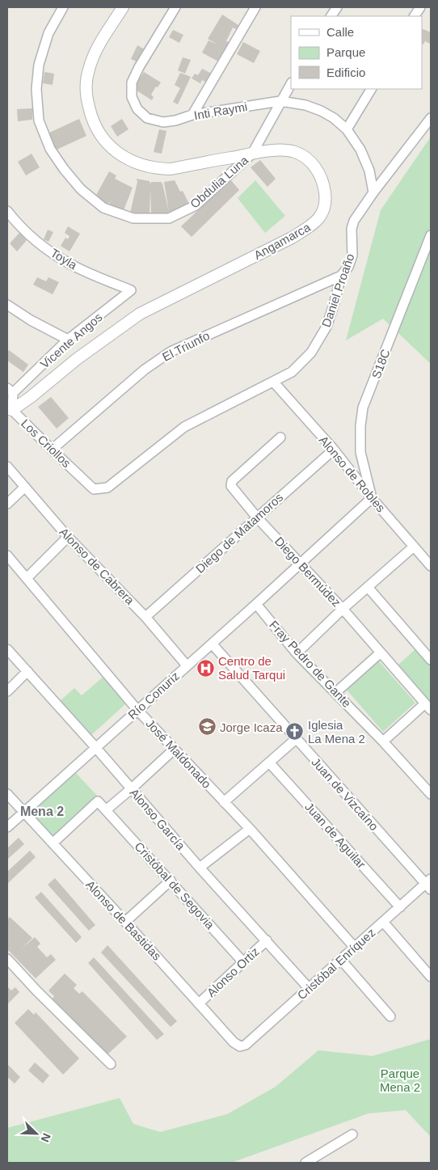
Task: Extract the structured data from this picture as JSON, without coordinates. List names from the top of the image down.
{
  "streets": {
    "street": [
      "Inti Raymi",
      "Obdulia Luna",
      "Angamarca",
      "Toyla",
      "Daniel Proaño",
      "Vicente Angos",
      "El Triunfo",
      "S18C",
      "Los Criollos",
      "Alonso de Robles",
      "Diego de Matamoros",
      "Alonso de Cabrera",
      "Diego Bermúdez",
      "Fray Pedro de Gante",
      "Río Conuriz",
      "José Maldonado",
      "Juan de Vizcaíno",
      "Alonso García",
      "Juan de Aguilar",
      "Cristóbal de Segovia",
      "Alonso de Bastidas",
      "Cristóbal Enríquez",
      "Alonso Ortiz"
    ]
  },
  "crossings": [
    ["Inti Raymi", "Obdulia Luna"],
    ["Inti Raymi", "Daniel Proaño"],
    ["Obdulia Luna", "Angamarca"],
    ["Angamarca", "Los Criollos"],
    ["Toyla", "Vicente Angos"],
    ["Daniel Proaño", "El Triunfo"],
    ["Daniel Proaño", "Los Criollos"],
    ["Daniel Proaño", "Alonso de Robles"],
    ["Vicente Angos", "Los Criollos"],
    ["El Triunfo", "Los Criollos"],
    ["S18C", "Alonso de Robles"],
    ["S18C", "Río Conuriz"],
    ["Alonso de Robles", "Diego de Matamoros"],
    ["Alonso de Robles", "Río Conuriz"],
    ["Diego de Matamoros", "Alonso de Cabrera"],
    ["Diego de Matamoros", "Diego Bermúdez"],
    ["Alonso de Cabrera", "Río Conuriz"],
    ["Diego Bermúdez", "Río Conuriz"],
    ["Fray Pedro de Gante", "Río Conuriz"],
    ["Río Conuriz", "José Maldonado"],
    ["Río Conuriz", "Juan de Vizcaíno"],
    ["Río Conuriz", "Alonso García"],
    ["Río Conuriz", "Alonso de Bastidas"],
    ["José Maldonado", "Cristóbal Enríquez"],
    ["Juan de Vizcaíno", "Cristóbal Enríquez"],
    ["Alonso García", "Cristóbal Enríquez"],
    ["Alonso García", "Alonso Ortiz"],
    ["Juan de Aguilar", "Cristóbal Enríquez"],
    ["Cristóbal de Segovia", "Alonso Ortiz"],
    ["Alonso de Bastidas", "Cristóbal Enríquez"],
    ["Alonso de Bastidas", "Alonso Ortiz"]
  ],
  "districts": ["Mena 2"],
  "parks": ["Parque Mena 2"],
  "places": {
    "hospital": ["Centro de Salud Tarqui"],
    "school or university": ["Jorge Icaza"],
    "church": ["Iglesia La Mena 2"]
  },
  "legend": ["Calle", "Parque", "Edificio"],
  "north": "bottom right"
}
